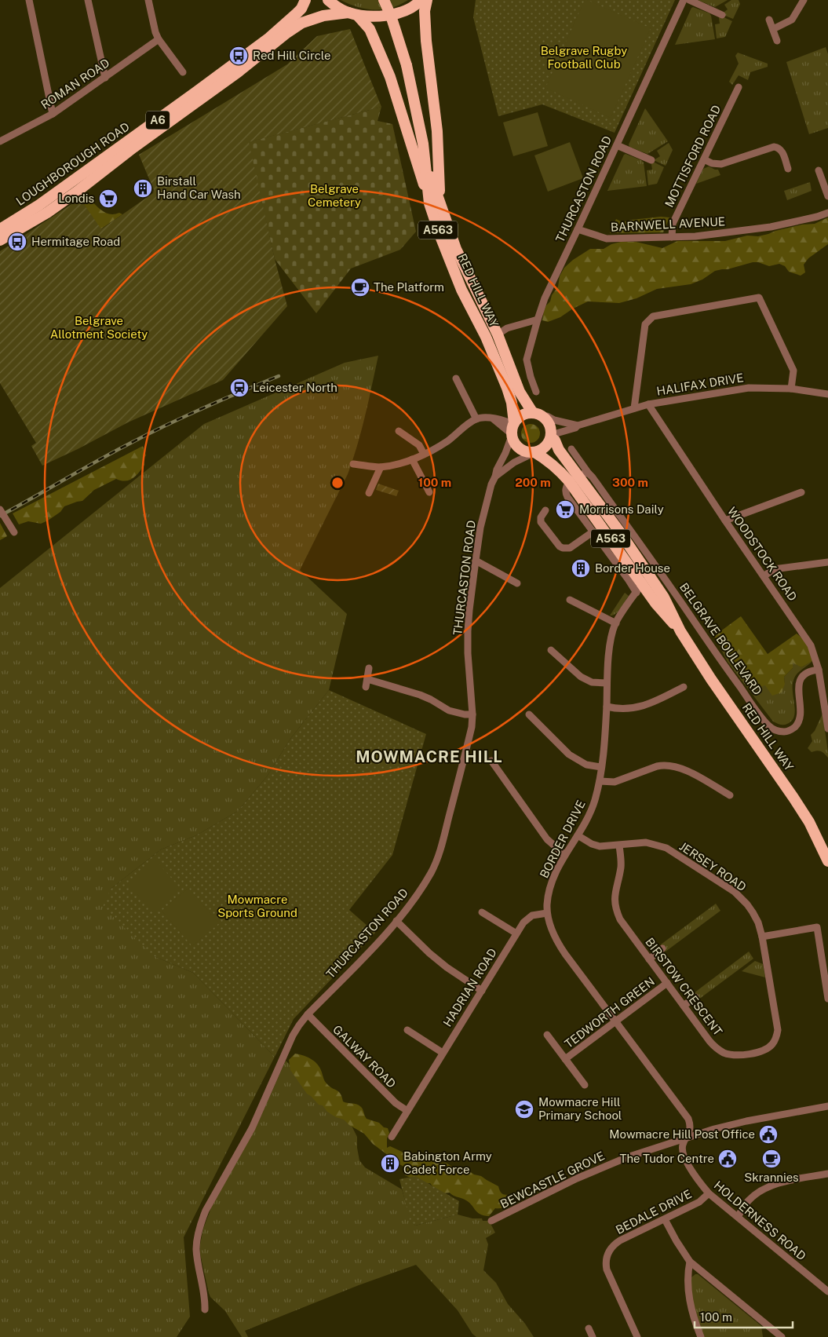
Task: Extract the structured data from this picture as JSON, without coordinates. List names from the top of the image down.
{
  "streets": {
    "highway": [
      "A6",
      "LOUGHBOROUGH ROAD",
      "A563",
      "RED HILL WAY"
    ],
    "street": [
      "ROMAN ROAD",
      "MOTTISFORD ROAD",
      "THURCASTON ROAD",
      "BARNWELL AVENUE",
      "HALIFAX DRIVE",
      "WOODSTOCK ROAD",
      "BELGRAVE BOULEVARD",
      "BORDER DRIVE",
      "JERSEY ROAD",
      "BIRSTOW CRESCENT",
      "HADRIAN ROAD",
      "TEDWORTH GREEN",
      "GALWAY ROAD",
      "BEWCASTLE GROVE",
      "BEDALE DRIVE",
      "HOLDERNESS ROAD"
    ]
  },
  "crossings": [
    ["A6", "LOUGHBOROUGH ROAD"],
    ["MOTTISFORD ROAD", "BARNWELL AVENUE"],
    ["THURCASTON ROAD", "BARNWELL AVENUE"],
    ["THURCASTON ROAD", "GALWAY ROAD"],
    ["RED HILL WAY", "HALIFAX DRIVE"],
    ["RED HILL WAY", "BELGRAVE BOULEVARD"],
    ["RED HILL WAY", "BORDER DRIVE"],
    ["HALIFAX DRIVE", "WOODSTOCK ROAD"],
    ["WOODSTOCK ROAD", "BELGRAVE BOULEVARD"],
    ["BORDER DRIVE", "JERSEY ROAD"],
    ["BORDER DRIVE", "HADRIAN ROAD"],
    ["BORDER DRIVE", "TEDWORTH GREEN"],
    ["BORDER DRIVE", "BEWCASTLE GROVE"],
    ["BORDER DRIVE", "HOLDERNESS ROAD"],
    ["JERSEY ROAD", "BIRSTOW CRESCENT"],
    ["BIRSTOW CRESCENT", "TEDWORTH GREEN"],
    ["HADRIAN ROAD", "GALWAY ROAD"],
    ["BEWCASTLE GROVE", "HOLDERNESS ROAD"],
    ["BEDALE DRIVE", "HOLDERNESS ROAD"]
  ],
  "districts": ["MOWMACRE HILL"],
  "parks": [
    "Belgrave Rugby Football Club",
    "Belgrave Cemetery",
    "Belgrave Allotment Society",
    "Mowmacre Sports Ground"
  ],
  "places": {
    "bus stop": ["Red Hill Circle", "Hermitage Road"],
    "building": ["Birstall Hand Car Wash", "Border House", "Babington Army Cadet Force"],
    "supermarket": ["Londis", "Morrisons Daily"],
    "cafe": ["The Platform", "Skrannies"],
    "station": ["Leicester North"],
    "school or university": ["Mowmacre Hill Primary School"],
    "public building": ["Mowmacre Hill Post Office", "The Tudor Centre"]
  },
  "scale_bar": "100 m",
  "rings": ["100 m", "200 m", "300 m"]
}
